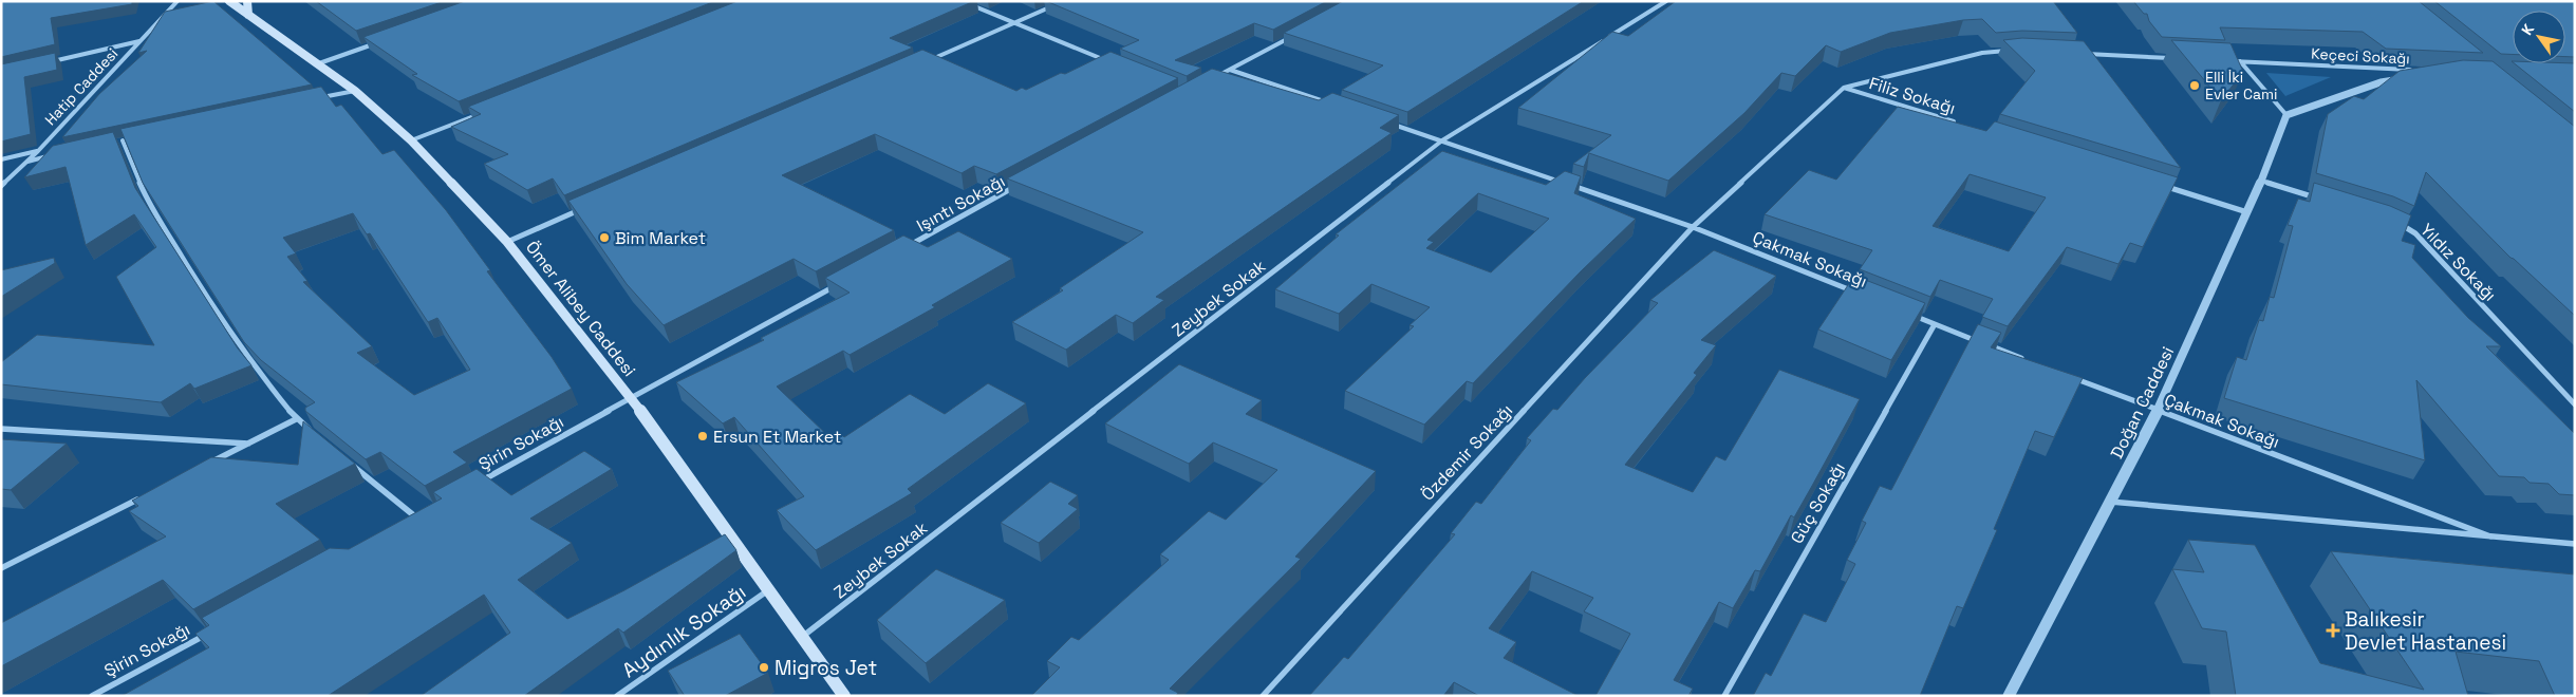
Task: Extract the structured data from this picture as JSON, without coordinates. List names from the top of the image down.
{
  "streets": {
    "main road": ["Ömer Alibey Caddesi"],
    "street": [
      "Keçeci Sokağı",
      "Hatip Caddesi",
      "Filiz Sokağı",
      "Işıntı Sokağı",
      "Çakmak Sokağı",
      "Yıldız Sokağı",
      "Zeybek Sokak",
      "Doğan Caddesi",
      "Şirin Sokağı",
      "Özdemir Sokağı",
      "Güç Sokağı",
      "Aydınlık Sokağı"
    ]
  },
  "crossings": [
    ["Filiz Sokağı", "Özdemir Sokağı"],
    ["Çakmak Sokağı", "Zeybek Sokak"],
    ["Çakmak Sokağı", "Doğan Caddesi"],
    ["Çakmak Sokağı", "Özdemir Sokağı"],
    ["Zeybek Sokak", "Ömer Alibey Caddesi"],
    ["Ömer Alibey Caddesi", "Şirin Sokağı"],
    ["Ömer Alibey Caddesi", "Aydınlık Sokağı"]
  ],
  "places": {
    "other": [
      "Elli İki Evler Cami",
      "Bim Market",
      "Ersun Et Market",
      "Migros Jet"
    ],
    "health": ["Balıkesir Devlet Hastanesi"]
  },
  "north": "top left"
}
